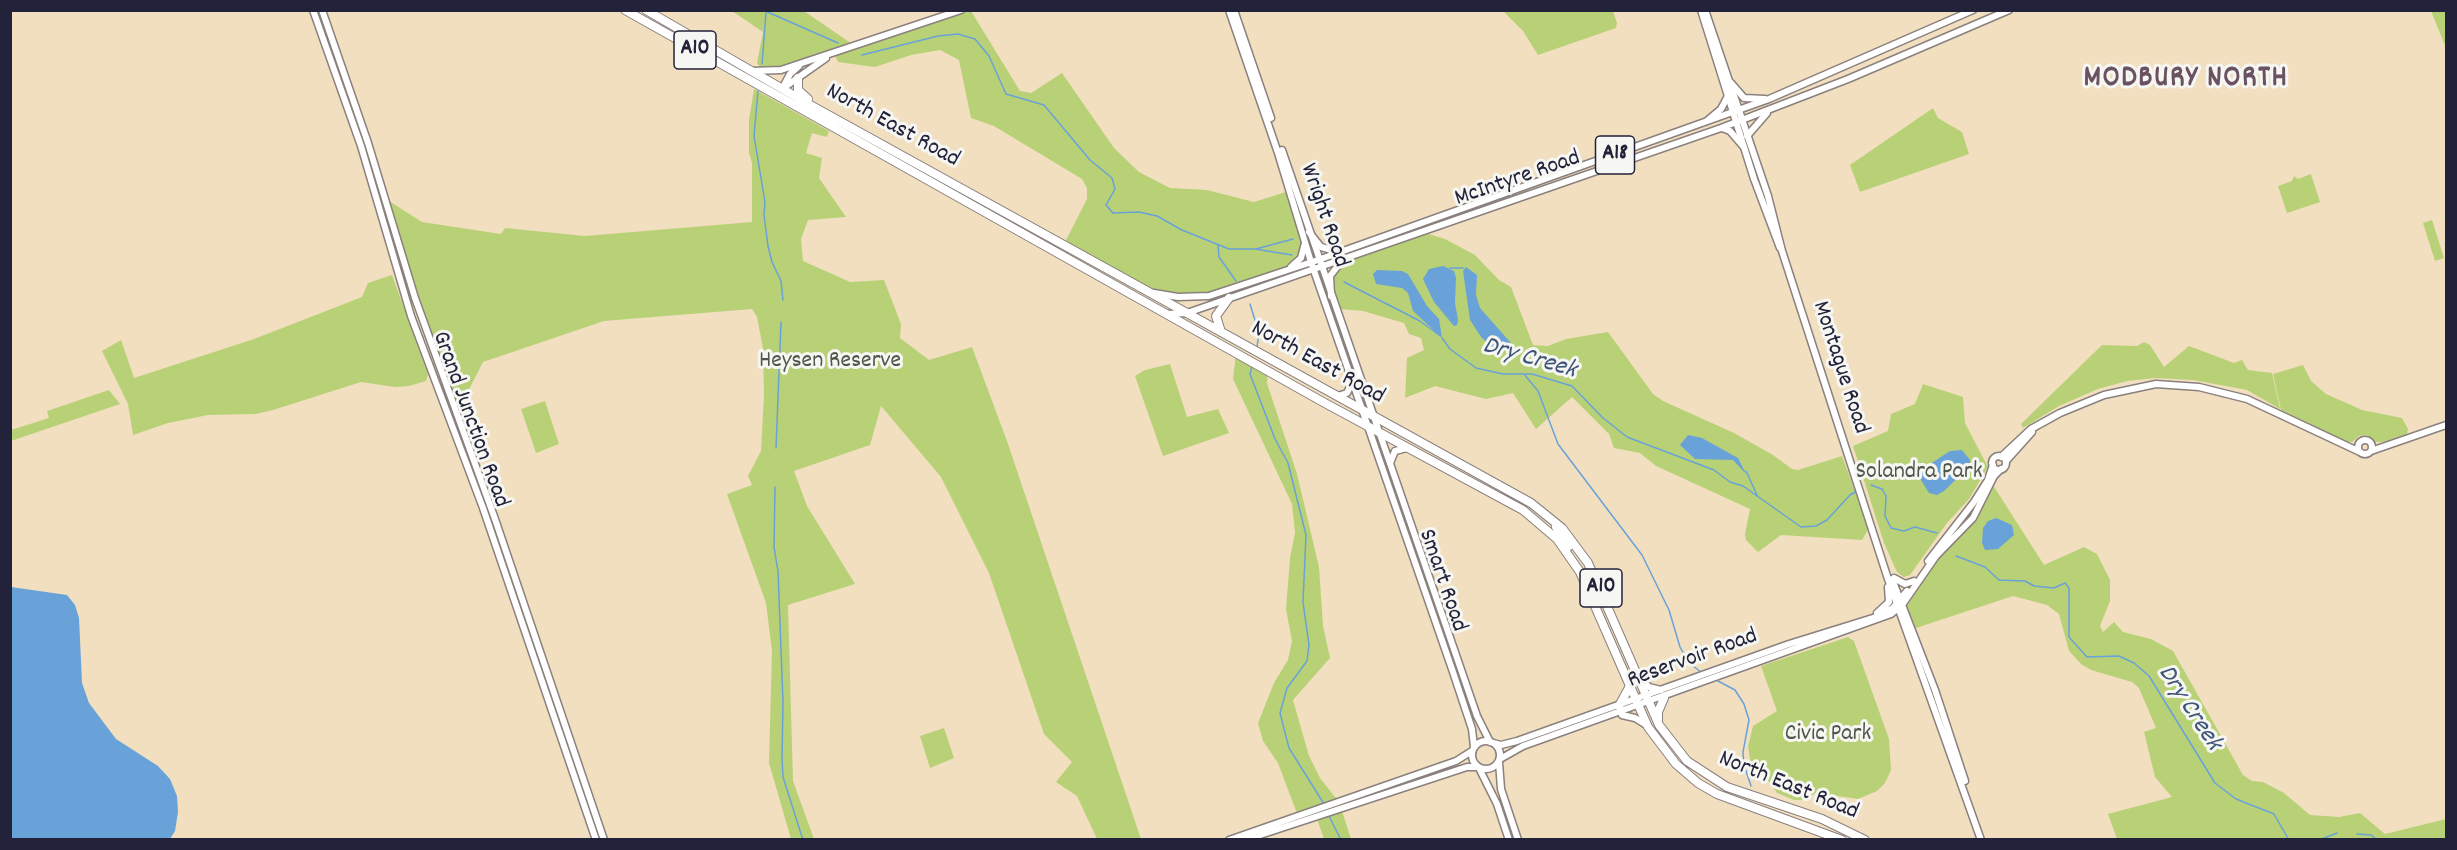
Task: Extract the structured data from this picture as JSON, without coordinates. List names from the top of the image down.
{
  "streets": {
    "highway": ["A10", "North East Road"],
    "main road": [
      "A18",
      "McIntyre Road",
      "Wright Road",
      "Montague Road",
      "Grand Junction Road",
      "Smart Road",
      "Reservoir Road"
    ]
  },
  "crossings": [
    ["North East Road", "McIntyre Road"],
    ["North East Road", "Wright Road"],
    ["North East Road", "Smart Road"],
    ["North East Road", "Reservoir Road"],
    ["McIntyre Road", "Wright Road"],
    ["McIntyre Road", "Montague Road"],
    ["Wright Road", "Smart Road"],
    ["Montague Road", "Reservoir Road"],
    ["Smart Road", "Reservoir Road"]
  ],
  "districts": ["MODBURY NORTH"],
  "water": ["Dry Creek"],
  "parks": ["Heysen Reserve", "Solandra Park", "Civic Park"]
}
